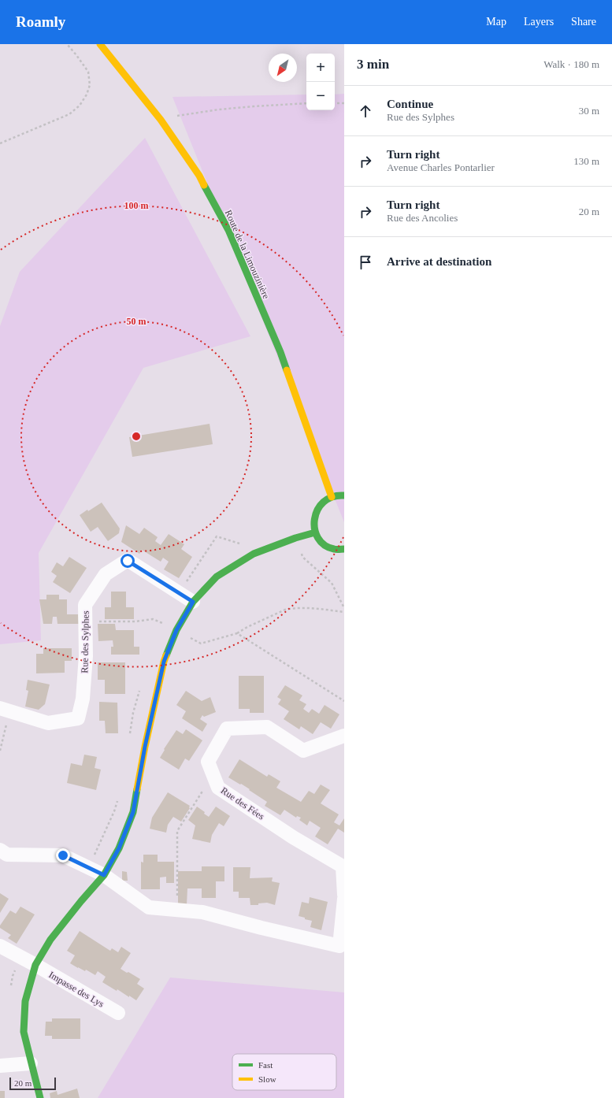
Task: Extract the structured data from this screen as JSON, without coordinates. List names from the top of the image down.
{
  "streets": {
    "street": [
      "Route de la Limouzinière",
      "Rue des Sylphes",
      "Rue des Fées",
      "Impasse des Lys"
    ]
  },
  "legend": ["Fast", "Slow"],
  "scale_bar": "20 m",
  "north": "bottom left",
  "page": {
    "header": "Roamly",
    "nav": ["Map", "Layers", "Share"],
    "heading": ["3 min", "Walk · 180 m"],
    "map_buttons": ["+", "−"],
    "list": [
      ["Continue", "Rue des Sylphes", "30 m"],
      ["Turn right", "Avenue Charles Pontarlier", "130 m"],
      ["Turn right", "Rue des Ancolies", "20 m"],
      "Arrive at destination"
    ],
    "scale": "20 m"
  },
  "rings": ["100 m", "50 m"]
}
